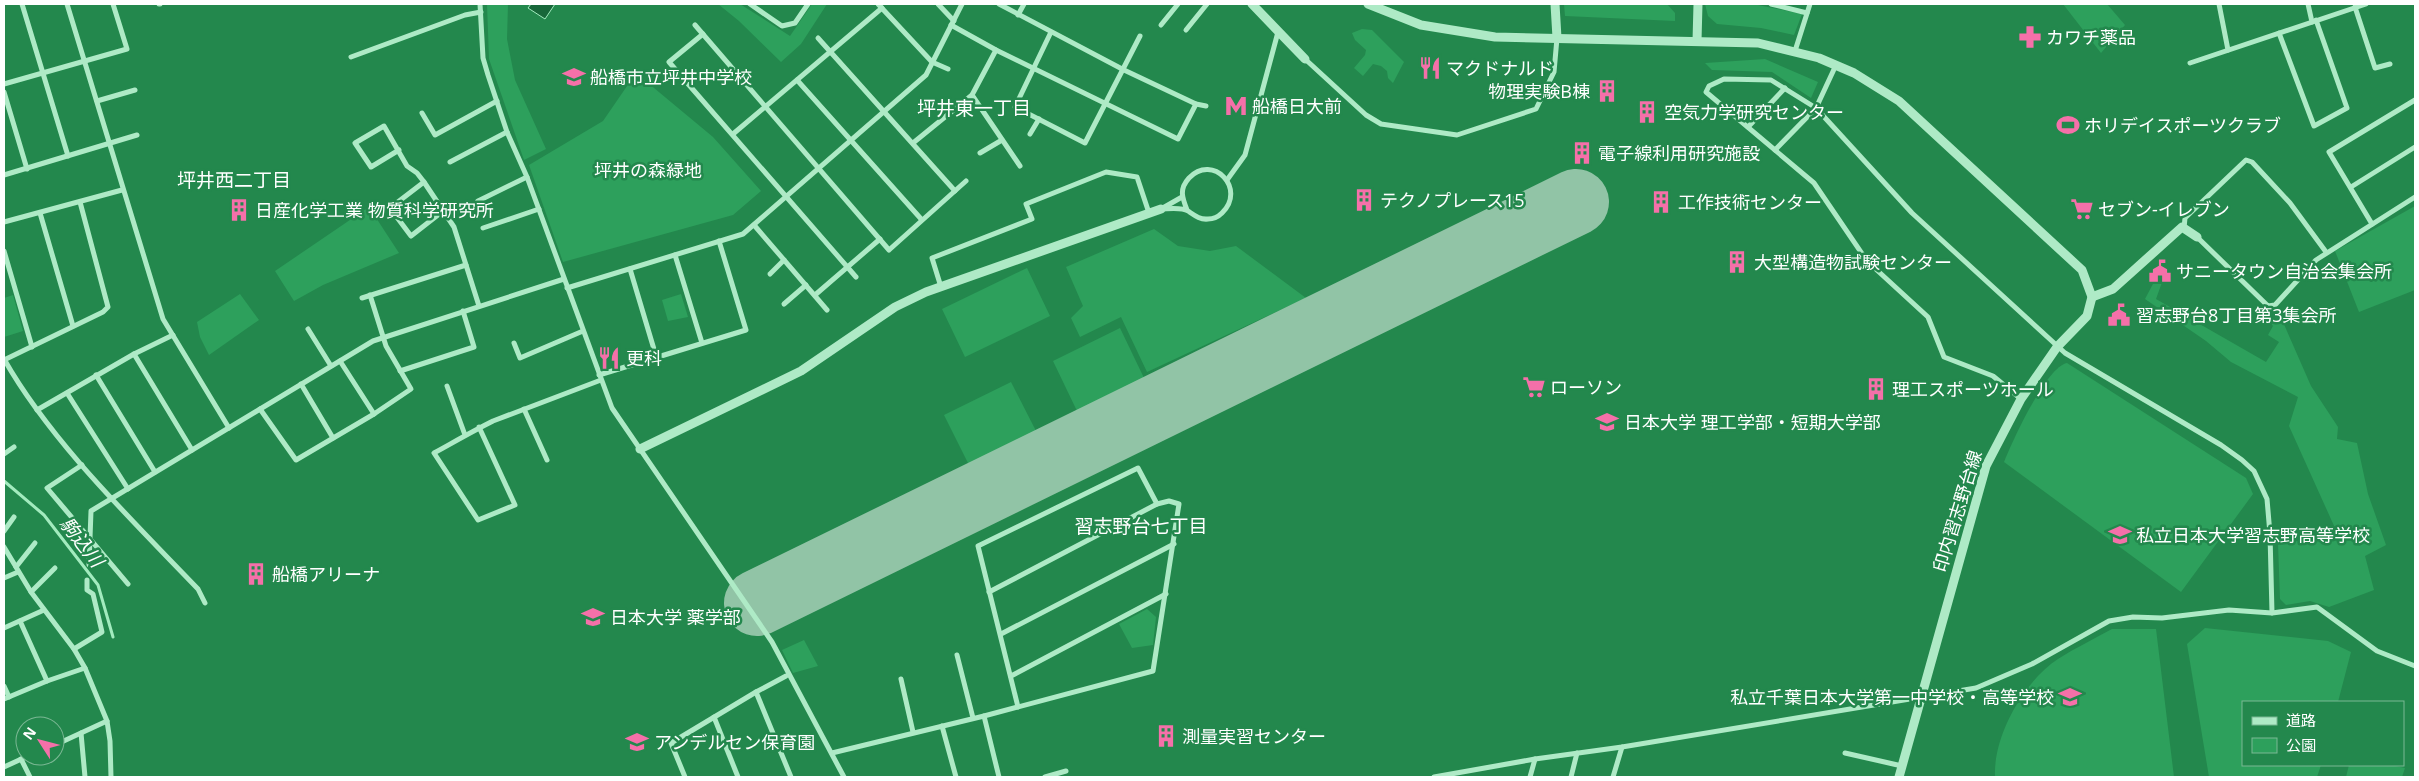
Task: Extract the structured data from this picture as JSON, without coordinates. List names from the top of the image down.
{
  "streets": {
    "street": ["印内習志野台線"]
  },
  "districts": ["坪井東一丁目", "坪井西二丁目", "習志野台七丁目"],
  "water": ["駒込川"],
  "parks": ["坪井の森緑地"],
  "places": {
    "pharmacy": ["カワチ薬品"],
    "restaurant": ["マクドナルド", "更科"],
    "school or university": [
      "船橋市立坪井中学校",
      "日本大学 理工学部・短期大学部",
      "私立日本大学習志野高等学校",
      "日本大学 薬学部",
      "私立千葉日本大学第一中学校・高等学校",
      "アンデルセン保育園"
    ],
    "building": [
      "物理実験B棟",
      "空気力学研究センター",
      "電子線利用研究施設",
      "テクノプレース15",
      "工作技術センター",
      "日産化学工業 物質科学研究所",
      "大型構造物試験センター",
      "理工スポーツホール",
      "船橋アリーナ",
      "測量実習センター"
    ],
    "metro station": ["船橋日大前"],
    "sports": ["ホリデイスポーツクラブ"],
    "supermarket": ["セブン-イレブン", "ローソン"],
    "public building": ["サニータウン自治会集会所", "習志野台8丁目第3集会所"]
  },
  "legend": ["道路", "公園"],
  "north": "top left"
}
